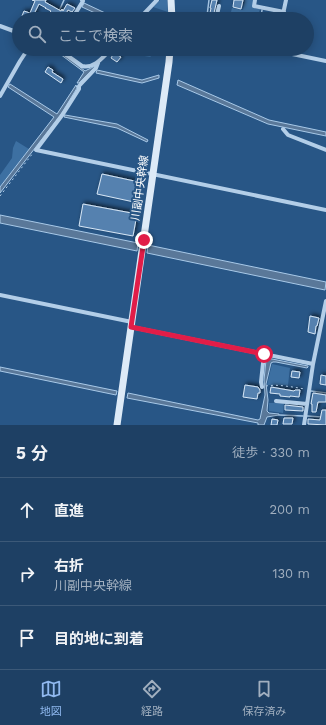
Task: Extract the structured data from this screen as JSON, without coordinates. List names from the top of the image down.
{
  "streets": {
    "street": ["川副中央幹線"]
  },
  "page": {
    "search": "ここで検索",
    "heading": ["5 分", "徒歩 · 330 m"],
    "list": [
      ["直進", "200 m"],
      ["右折", "川副中央幹線", "130 m"],
      "目的地に到着"
    ],
    "nav": ["地図", "経路", "保存済み"]
  }
}
